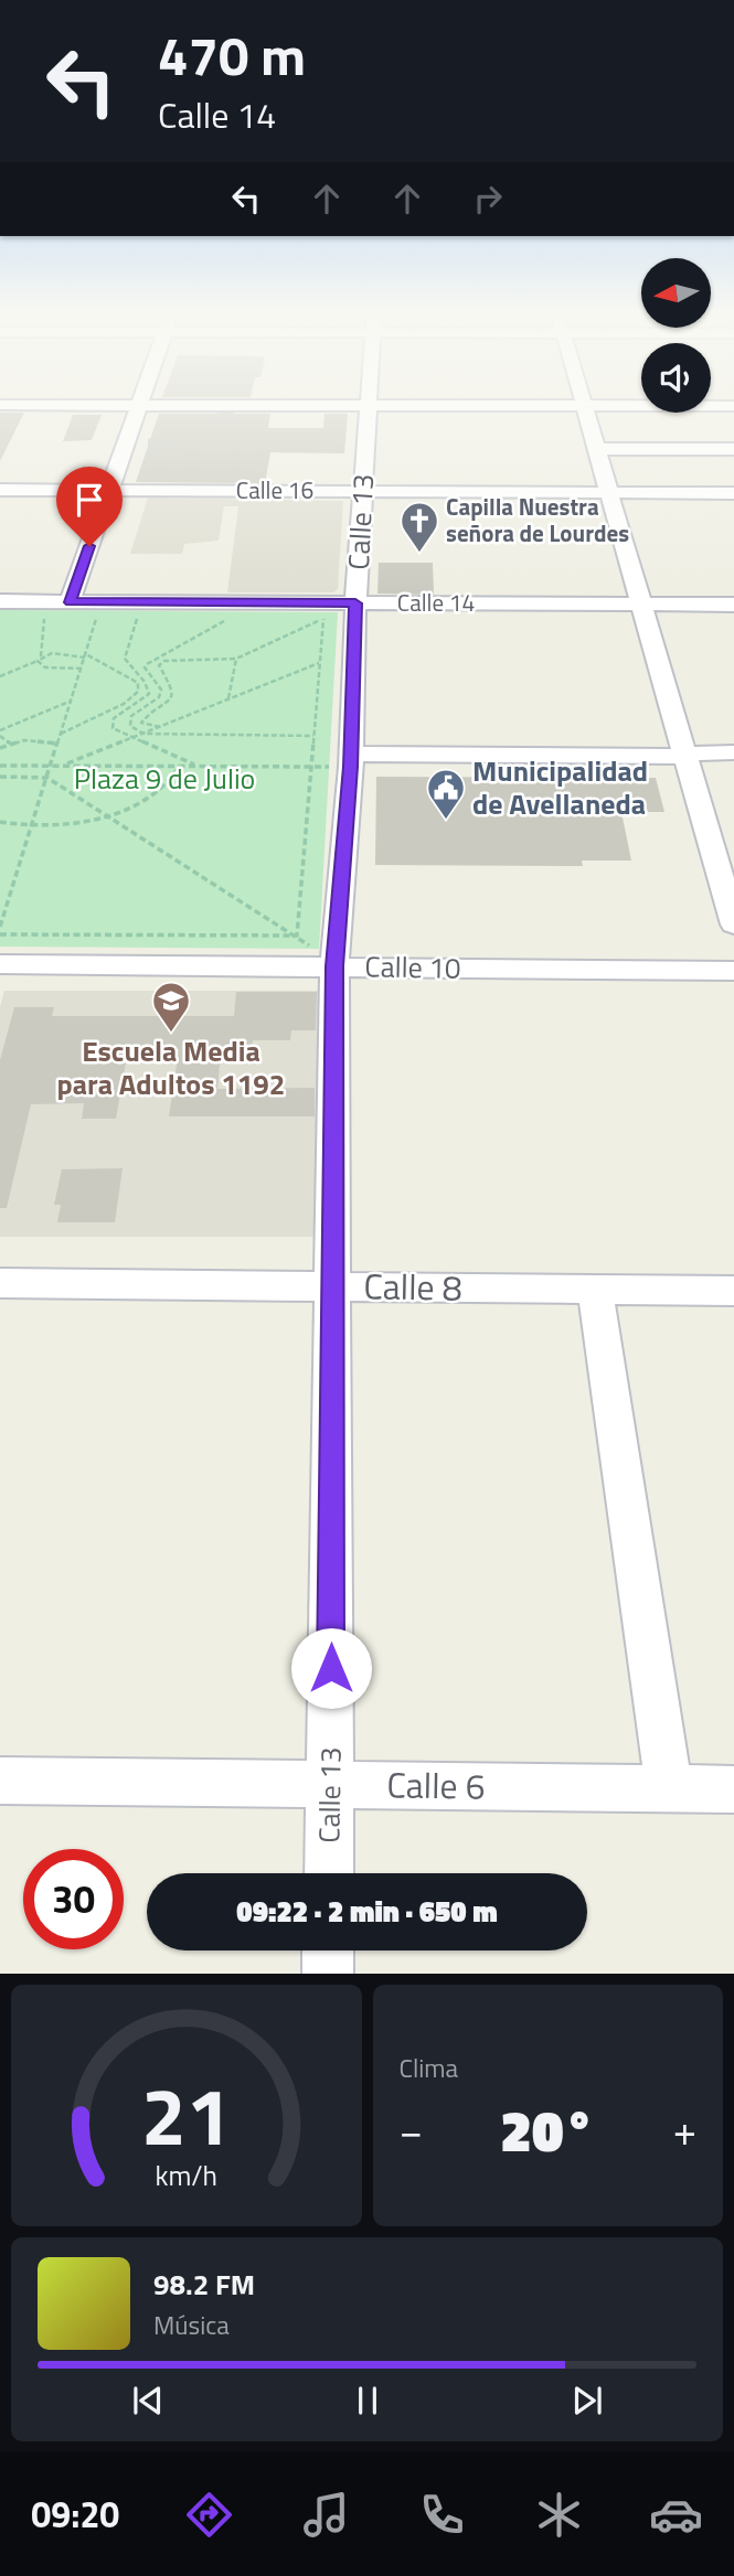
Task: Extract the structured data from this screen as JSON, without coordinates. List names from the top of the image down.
{
  "streets": {
    "street": [
      "Calle 16",
      "Calle 13",
      "Calle 14",
      "Calle 10",
      "Calle 8",
      "Calle 6"
    ]
  },
  "crossings": [
    ["Calle 16", "Calle 13"],
    ["Calle 13", "Calle 14"],
    ["Calle 13", "Calle 10"],
    ["Calle 13", "Calle 8"],
    ["Calle 13", "Calle 6"]
  ],
  "parks": ["Plaza 9 de Julio"],
  "places": {
    "church": ["Capilla Nuestra señora de Lourdes"],
    "public building": ["Municipalidad de Avellaneda"],
    "school or university": ["Escuela Media para Adultos 1192"]
  },
  "north": "left",
  "page": {
    "turn": ["470 m", "Calle 14"],
    "limit": "30",
    "trip": "09:22 · 2 min · 650 m",
    "tile": "Clima",
    "heat": ["−", "20°", "+"],
    "song": ["98.2 FM", "Música"],
    "tabs": "09:20",
    "gauge": ["21", "km/h"]
  }
}
